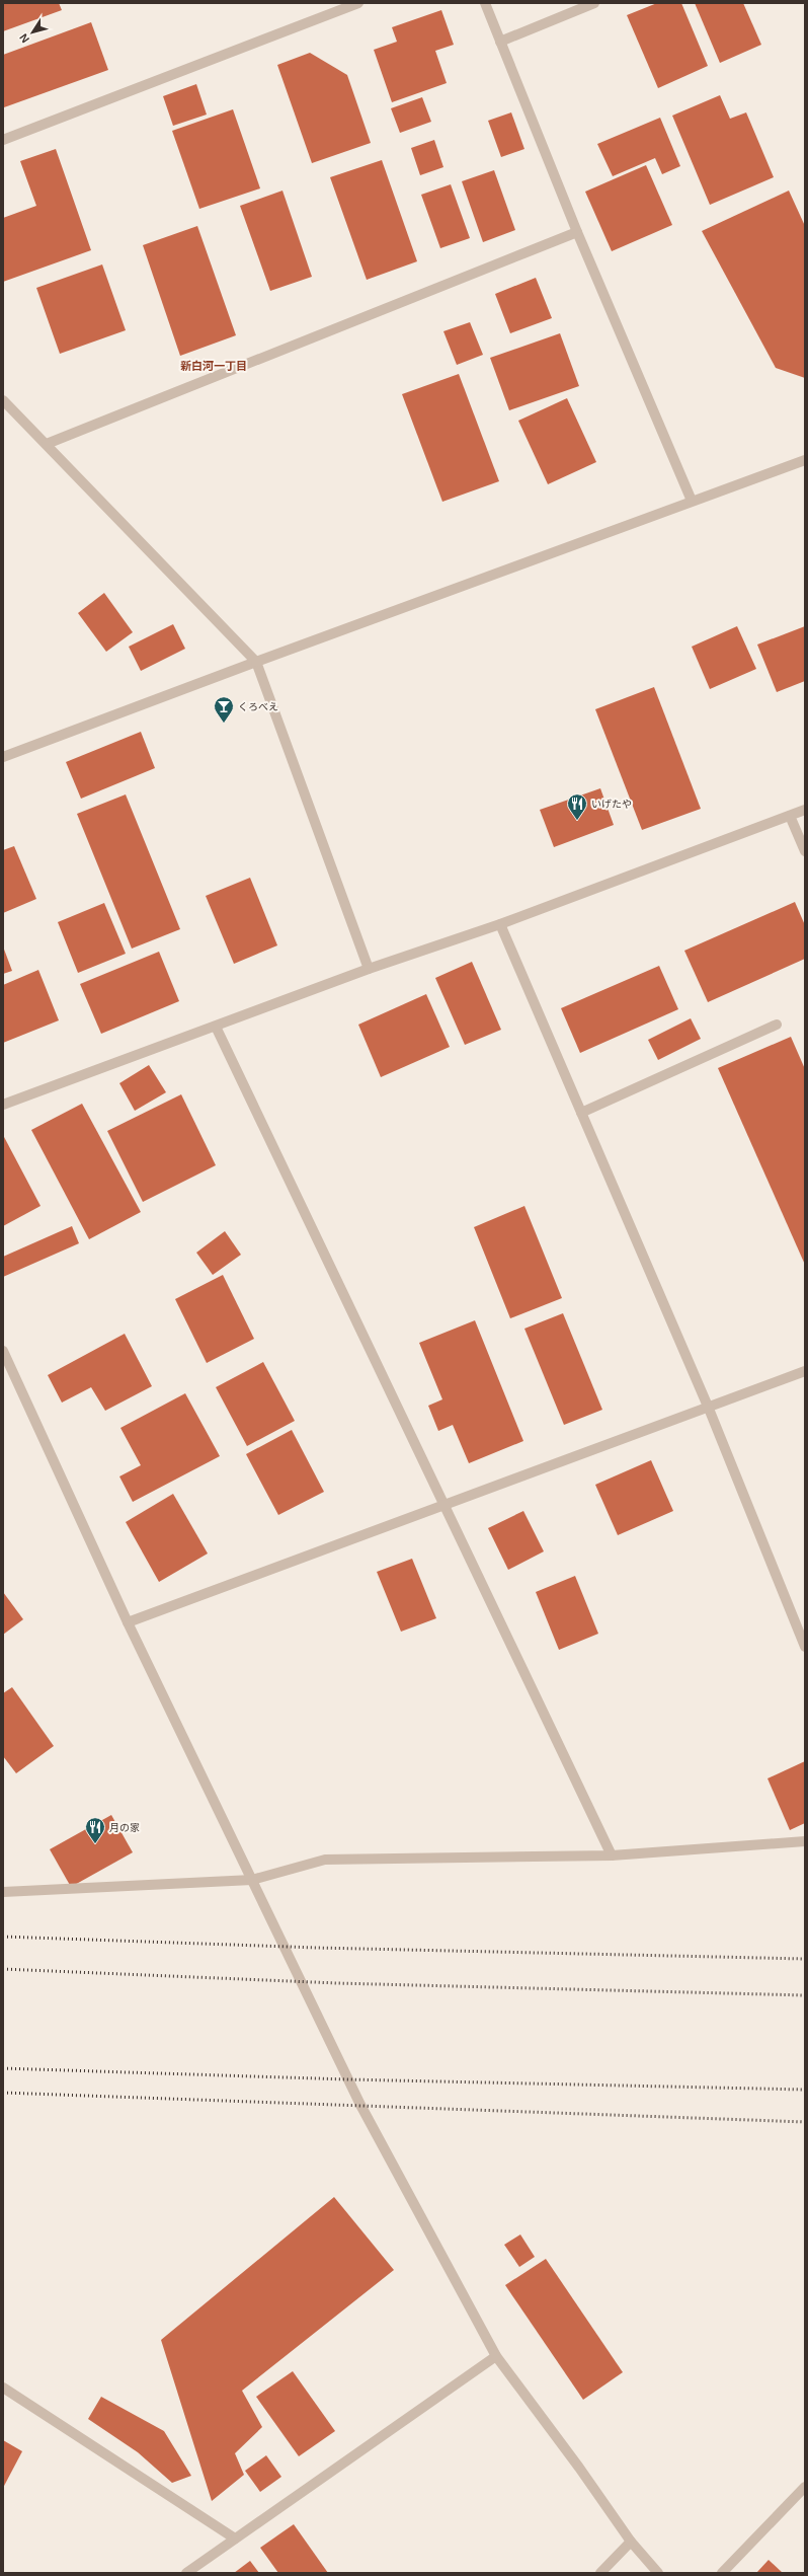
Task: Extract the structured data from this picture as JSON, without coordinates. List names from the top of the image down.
{
  "districts": ["新白河一丁目"],
  "places": {
    "bar": ["くろべえ"],
    "restaurant": ["いげたや", "月の家"]
  },
  "north": "bottom left"
}
